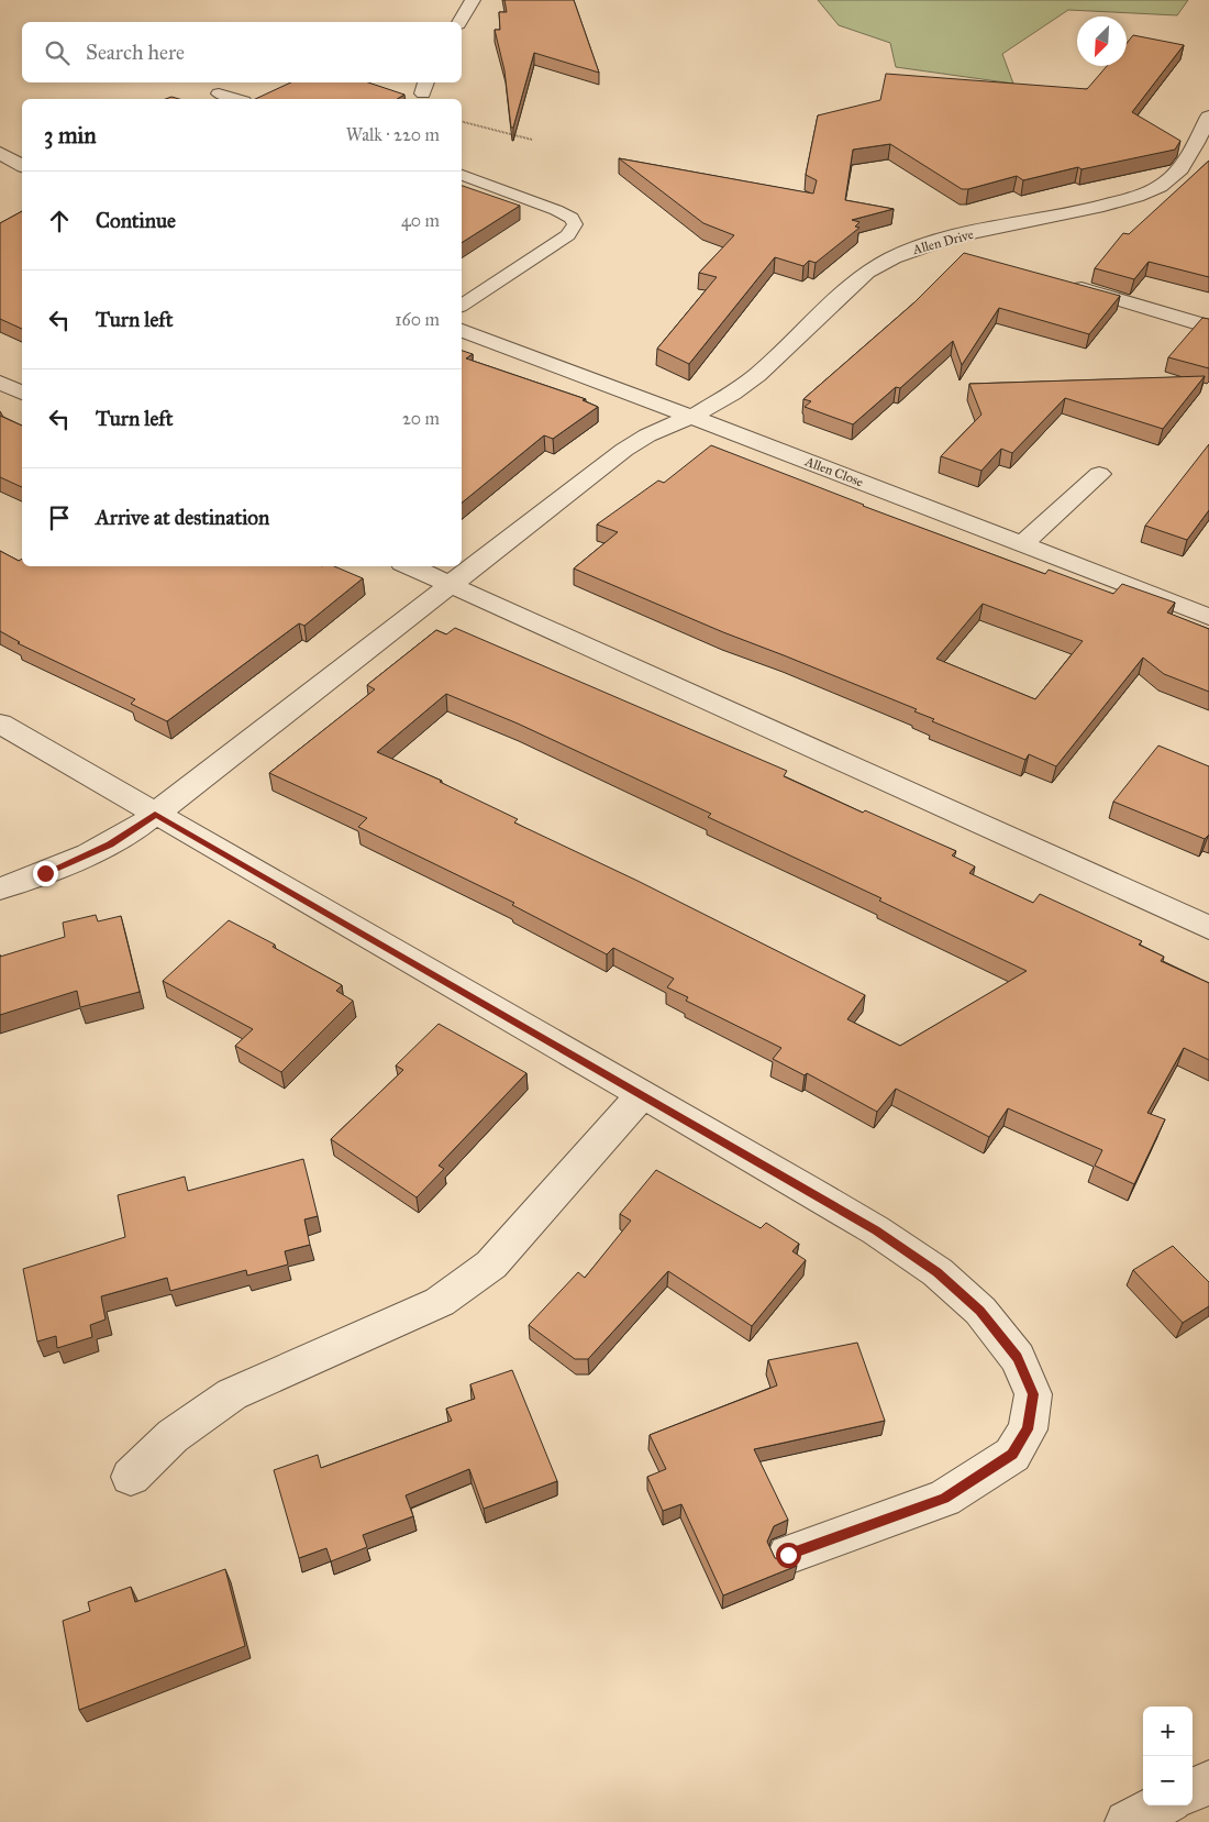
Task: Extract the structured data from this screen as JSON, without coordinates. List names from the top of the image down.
{
  "streets": {
    "street": ["Allen Drive", "Allen Close"]
  },
  "crossings": [
    ["Allen Drive", "Allen Close"]
  ],
  "north": "bottom left",
  "page": {
    "search": "Search here",
    "heading": ["3 min", "Walk · 220 m"],
    "list": [
      ["Continue", "40 m"],
      ["Turn left", "160 m"],
      ["Turn left", "20 m"],
      "Arrive at destination"
    ],
    "map_buttons": ["+", "−"]
  }
}
